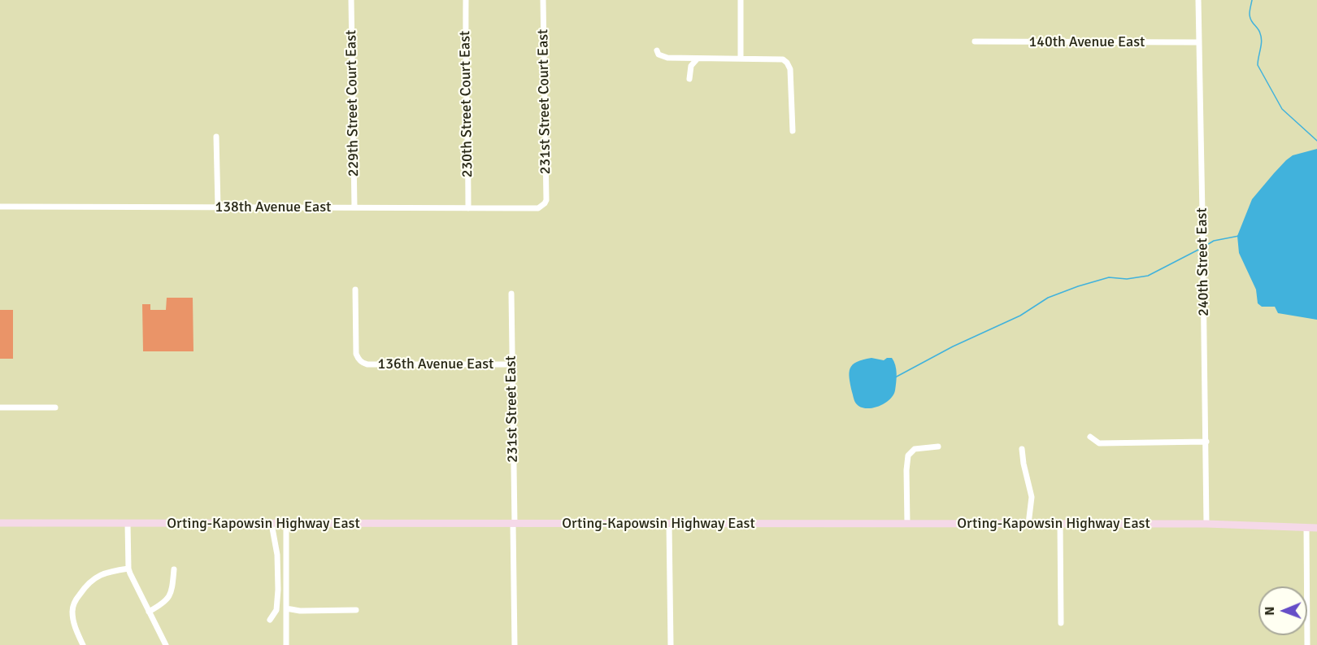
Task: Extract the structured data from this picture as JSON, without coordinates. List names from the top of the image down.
{
  "streets": {
    "main road": ["Orting-Kapowsin Highway East"],
    "street": [
      "140th Avenue East",
      "231st Street Court East",
      "229th Street Court East",
      "230th Street Court East",
      "138th Avenue East",
      "240th Street East",
      "136th Avenue East",
      "231st Street East"
    ]
  },
  "crossings": [
    ["140th Avenue East", "240th Street East"],
    ["231st Street Court East", "138th Avenue East"],
    ["229th Street Court East", "138th Avenue East"],
    ["230th Street Court East", "138th Avenue East"],
    ["240th Street East", "Orting-Kapowsin Highway East"],
    ["136th Avenue East", "231st Street East"],
    ["231st Street East", "Orting-Kapowsin Highway East"]
  ],
  "north": "left"
}
